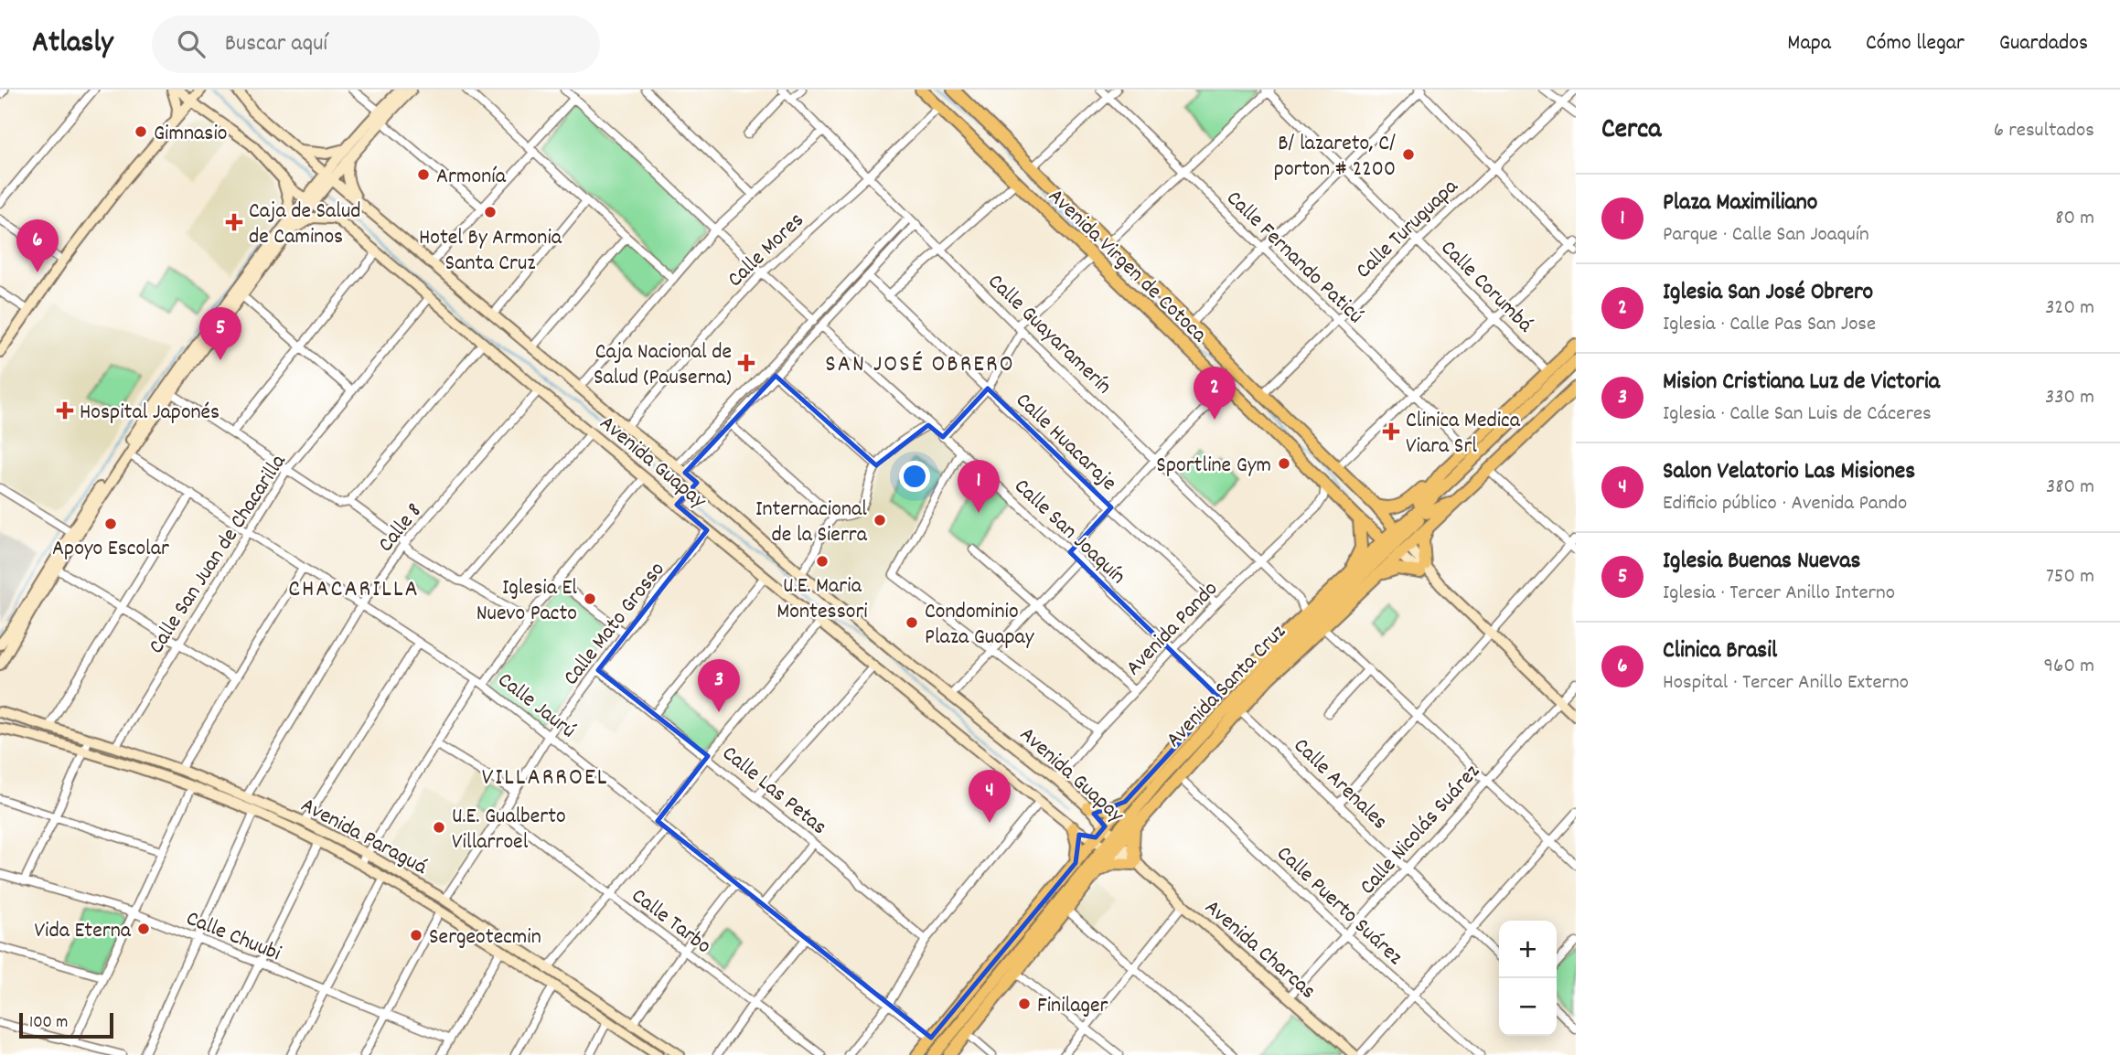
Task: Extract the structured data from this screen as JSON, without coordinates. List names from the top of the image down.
{
  "streets": {
    "main road": [
      "Avenida Virgen de Cotoca",
      "Avenida Guapay",
      "Avenida Santa Cruz",
      "Avenida Paraguá",
      "Avenida Charcas"
    ],
    "street": [
      "Calle Turuguapa",
      "Calle Mores",
      "Calle Fernando Paticú",
      "Calle Corumbá",
      "Calle Guayaramerín",
      "Calle Huacaraje",
      "Calle 8",
      "Calle San Joaquín",
      "Calle San Juan de Chacarilla",
      "Calle Mato Grosso",
      "Avenida Pando",
      "Calle Jaurú",
      "Calle Arenales",
      "Calle Las Petas",
      "Calle Nicolás Suárez",
      "Calle Puerto Suárez",
      "Calle Tarbo",
      "Calle Chuubi"
    ]
  },
  "crossings": [
    ["Calle Turuguapa", "Calle Fernando Paticú"],
    ["Calle Turuguapa", "Avenida Virgen de Cotoca"],
    ["Calle Turuguapa", "Calle Corumbá"],
    ["Calle Mores", "Avenida Virgen de Cotoca"],
    ["Calle Mores", "Calle Guayaramerín"],
    ["Calle Mores", "Avenida Guapay"],
    ["Calle Fernando Paticú", "Avenida Santa Cruz"],
    ["Avenida Virgen de Cotoca", "Avenida Pando"],
    ["Avenida Virgen de Cotoca", "Avenida Santa Cruz"],
    ["Calle Corumbá", "Avenida Santa Cruz"],
    ["Calle Guayaramerín", "Avenida Pando"],
    ["Calle Guayaramerín", "Avenida Santa Cruz"],
    ["Calle Huacaraje", "Avenida Pando"],
    ["Avenida Guapay", "Calle 8"],
    ["Avenida Guapay", "Calle San Juan de Chacarilla"],
    ["Avenida Guapay", "Calle Mato Grosso"],
    ["Avenida Guapay", "Avenida Pando"],
    ["Avenida Guapay", "Avenida Santa Cruz"],
    ["Avenida Guapay", "Avenida Charcas"],
    ["Calle 8", "Calle Jaurú"],
    ["Calle 8", "Avenida Paraguá"],
    ["Calle San Joaquín", "Avenida Pando"],
    ["Calle San Joaquín", "Avenida Santa Cruz"],
    ["Calle San Juan de Chacarilla", "Calle Jaurú"],
    ["Calle San Juan de Chacarilla", "Avenida Paraguá"],
    ["Calle Mato Grosso", "Calle Jaurú"],
    ["Calle Mato Grosso", "Calle Las Petas"],
    ["Calle Mato Grosso", "Avenida Paraguá"],
    ["Calle Mato Grosso", "Calle Tarbo"],
    ["Avenida Santa Cruz", "Calle Jaurú"],
    ["Avenida Santa Cruz", "Calle Arenales"],
    ["Avenida Santa Cruz", "Calle Puerto Suárez"],
    ["Avenida Santa Cruz", "Avenida Charcas"],
    ["Calle Arenales", "Calle Nicolás Suárez"],
    ["Calle Nicolás Suárez", "Calle Puerto Suárez"],
    ["Calle Nicolás Suárez", "Avenida Charcas"]
  ],
  "districts": ["SAN JOSÉ OBRERO", "CHACARILLA", "VILLARROEL"],
  "places": {
    "other": [
      "Gimnasio",
      "B/ lazareto, C/ porton # 2200",
      "Armonía",
      "Hotel By Armonia Santa Cruz",
      "Sportline Gym",
      "Internacional de la Sierra",
      "Apoyo Escolar",
      "U.E. Maria Montessori",
      "Iglesia El Nuevo Pacto",
      "Condominio Plaza Guapay",
      "U.E. Gualberto Villarroel",
      "Vida Eterna",
      "Sergeotecmin",
      "Finilager"
    ],
    "health": [
      "Caja de Salud de Caminos",
      "Caja Nacional de Salud (Pauserna)",
      "Hospital Japonés",
      "Clinica Medica Viara Srl"
    ]
  },
  "scale_bar": "100 m",
  "page": {
    "header": "Atlasly",
    "search": "Buscar aquí",
    "nav": ["Mapa", "Cómo llegar", "Guardados"],
    "heading": ["Cerca", "6 resultados"],
    "list": [
      {
        "mark": "1",
        "name": "Plaza Maximiliano",
        "note": "Parque · Calle San Joaquín",
        "value": "80 m"
      },
      {
        "mark": "2",
        "name": "Iglesia San José Obrero",
        "note": "Iglesia · Calle Pas San Jose",
        "value": "320 m"
      },
      {
        "mark": "3",
        "name": "Mision Cristiana Luz de Victoria",
        "note": "Iglesia · Calle San Luis de Cáceres",
        "value": "330 m"
      },
      {
        "mark": "4",
        "name": "Salon Velatorio Las Misiones",
        "note": "Edificio público · Avenida Pando",
        "value": "380 m"
      },
      {
        "mark": "5",
        "name": "Iglesia Buenas Nuevas",
        "note": "Iglesia · Tercer Anillo Interno",
        "value": "750 m"
      },
      {
        "mark": "6",
        "name": "Clinica Brasil",
        "note": "Hospital · Tercer Anillo Externo",
        "value": "960 m"
      }
    ],
    "pins": [
      "6",
      "5",
      "2",
      "1",
      "3",
      "4"
    ],
    "map_buttons": ["+", "−"],
    "scale": "100 m"
  }
}
